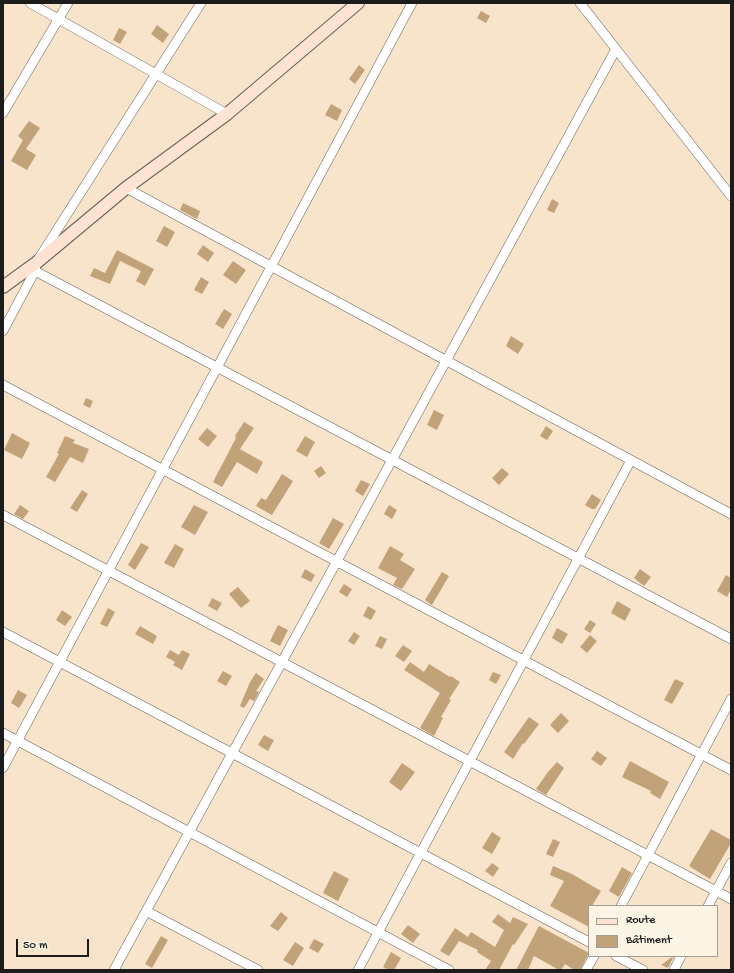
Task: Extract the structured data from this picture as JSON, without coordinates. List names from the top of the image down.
{
  "legend": ["Route", "Bâtiment"],
  "scale_bar": "50 m"
}
